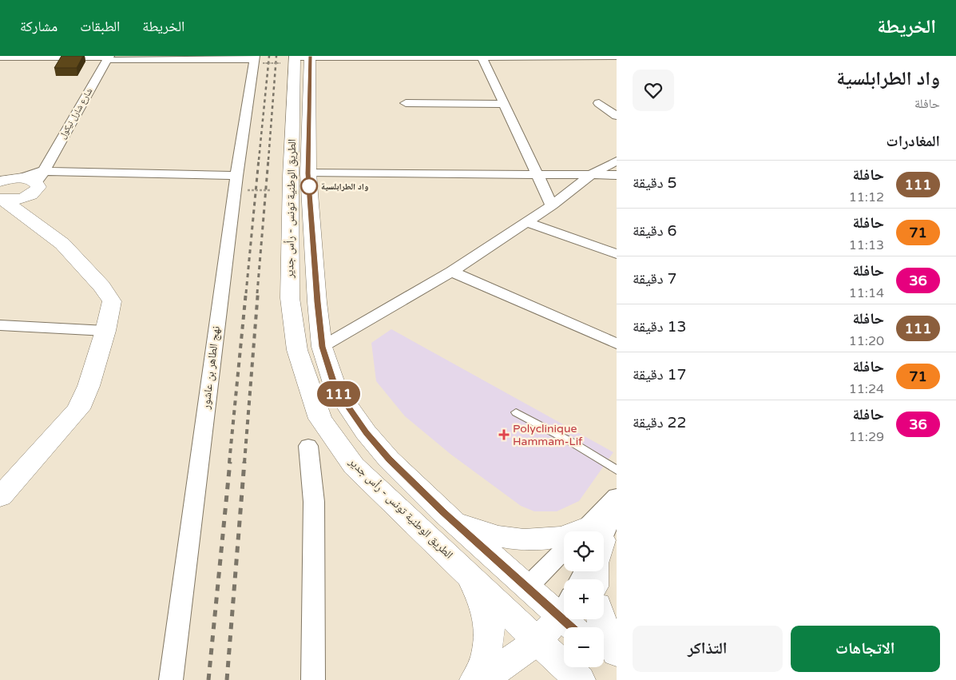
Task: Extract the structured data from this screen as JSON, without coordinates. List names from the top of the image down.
{
  "streets": {
    "main road": ["الطريق الوطنية تونس - رأس جدير"],
    "street": ["شارع شارل نيكول", "نهج الطاهر بن عاشور"]
  },
  "places": {
    "other": ["واد الطرابلسية"],
    "health": ["Polyclinique Hammam-Lif"]
  },
  "lines": ["bus line 111"],
  "page": {
    "header": "الخريطة",
    "nav": ["الخريطة", "الطبقات", "مشاركة"],
    "heading": [
      ["واد الطرابلسية", "حافلة"],
      "المغادرات"
    ],
    "on_map": "111",
    "list": [
      {
        "mark": "111",
        "name": "حافلة",
        "note": "11:12",
        "value": "5 دقيقة"
      },
      {
        "mark": "71",
        "name": "حافلة",
        "note": "11:13",
        "value": "6 دقيقة"
      },
      {
        "mark": "36",
        "name": "حافلة",
        "note": "11:14",
        "value": "7 دقيقة"
      },
      {
        "mark": "111",
        "name": "حافلة",
        "note": "11:20",
        "value": "13 دقيقة"
      },
      {
        "mark": "71",
        "name": "حافلة",
        "note": "11:24",
        "value": "17 دقيقة"
      },
      {
        "mark": "36",
        "name": "حافلة",
        "note": "11:29",
        "value": "22 دقيقة"
      }
    ],
    "map_buttons": ["+", "−"],
    "buttons": ["الاتجاهات", "التذاكر"]
  }
}
